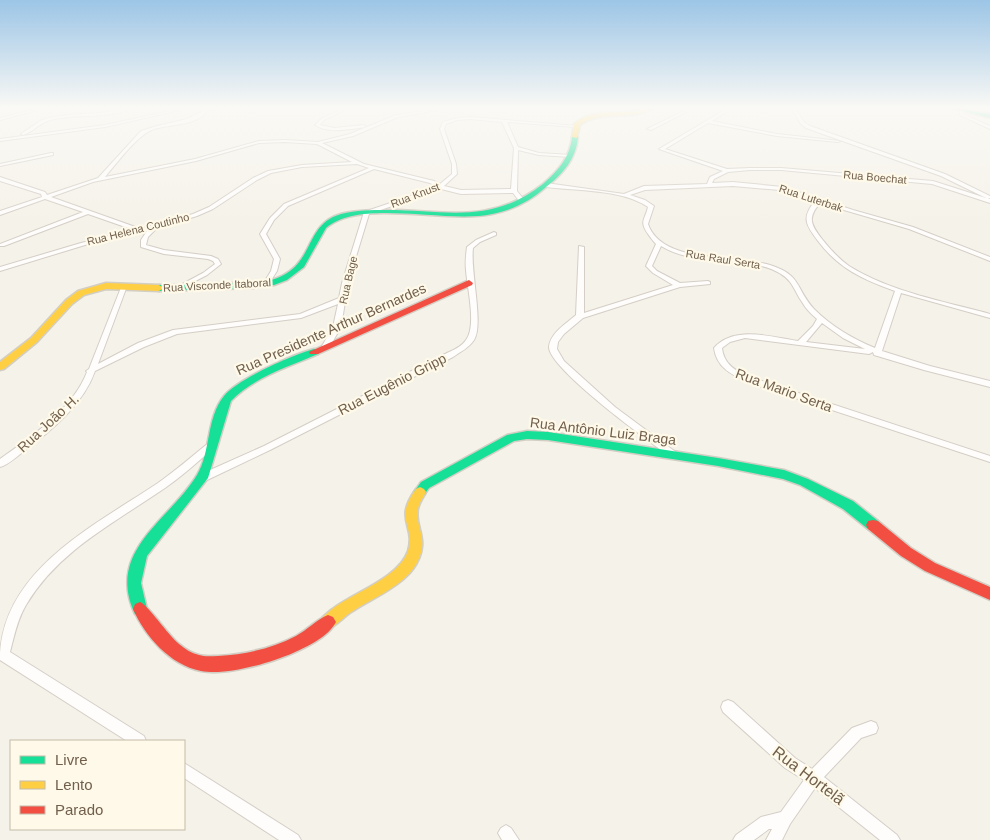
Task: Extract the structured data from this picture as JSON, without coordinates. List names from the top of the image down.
{
  "streets": {
    "street": [
      "Rua Boechat",
      "Rua Knust",
      "Rua Luterbak",
      "Rua Helena Coutinho",
      "Rua Raul Serta",
      "Rua Bage",
      "Rua Visconde Itaboral",
      "Rua Presidente Arthur Bernardes",
      "Rua Eugênio Gripp",
      "Rua Mario Serta",
      "Rua João H.",
      "Rua Antônio Luiz Braga",
      "Rua Hortelã"
    ]
  },
  "crossings": [
    ["Rua Knust", "Rua Bage"],
    ["Rua Knust", "Rua Visconde Itaboral"],
    ["Rua Raul Serta", "Rua Mario Serta"],
    ["Rua Bage", "Rua Visconde Itaboral"],
    ["Rua Bage", "Rua Presidente Arthur Bernardes"],
    ["Rua Visconde Itaboral", "Rua João H."],
    ["Rua Presidente Arthur Bernardes", "Rua Eugênio Gripp"],
    ["Rua Presidente Arthur Bernardes", "Rua Antônio Luiz Braga"],
    ["Rua Eugênio Gripp", "Rua Antônio Luiz Braga"]
  ],
  "legend": ["Livre", "Lento", "Parado"]
}
